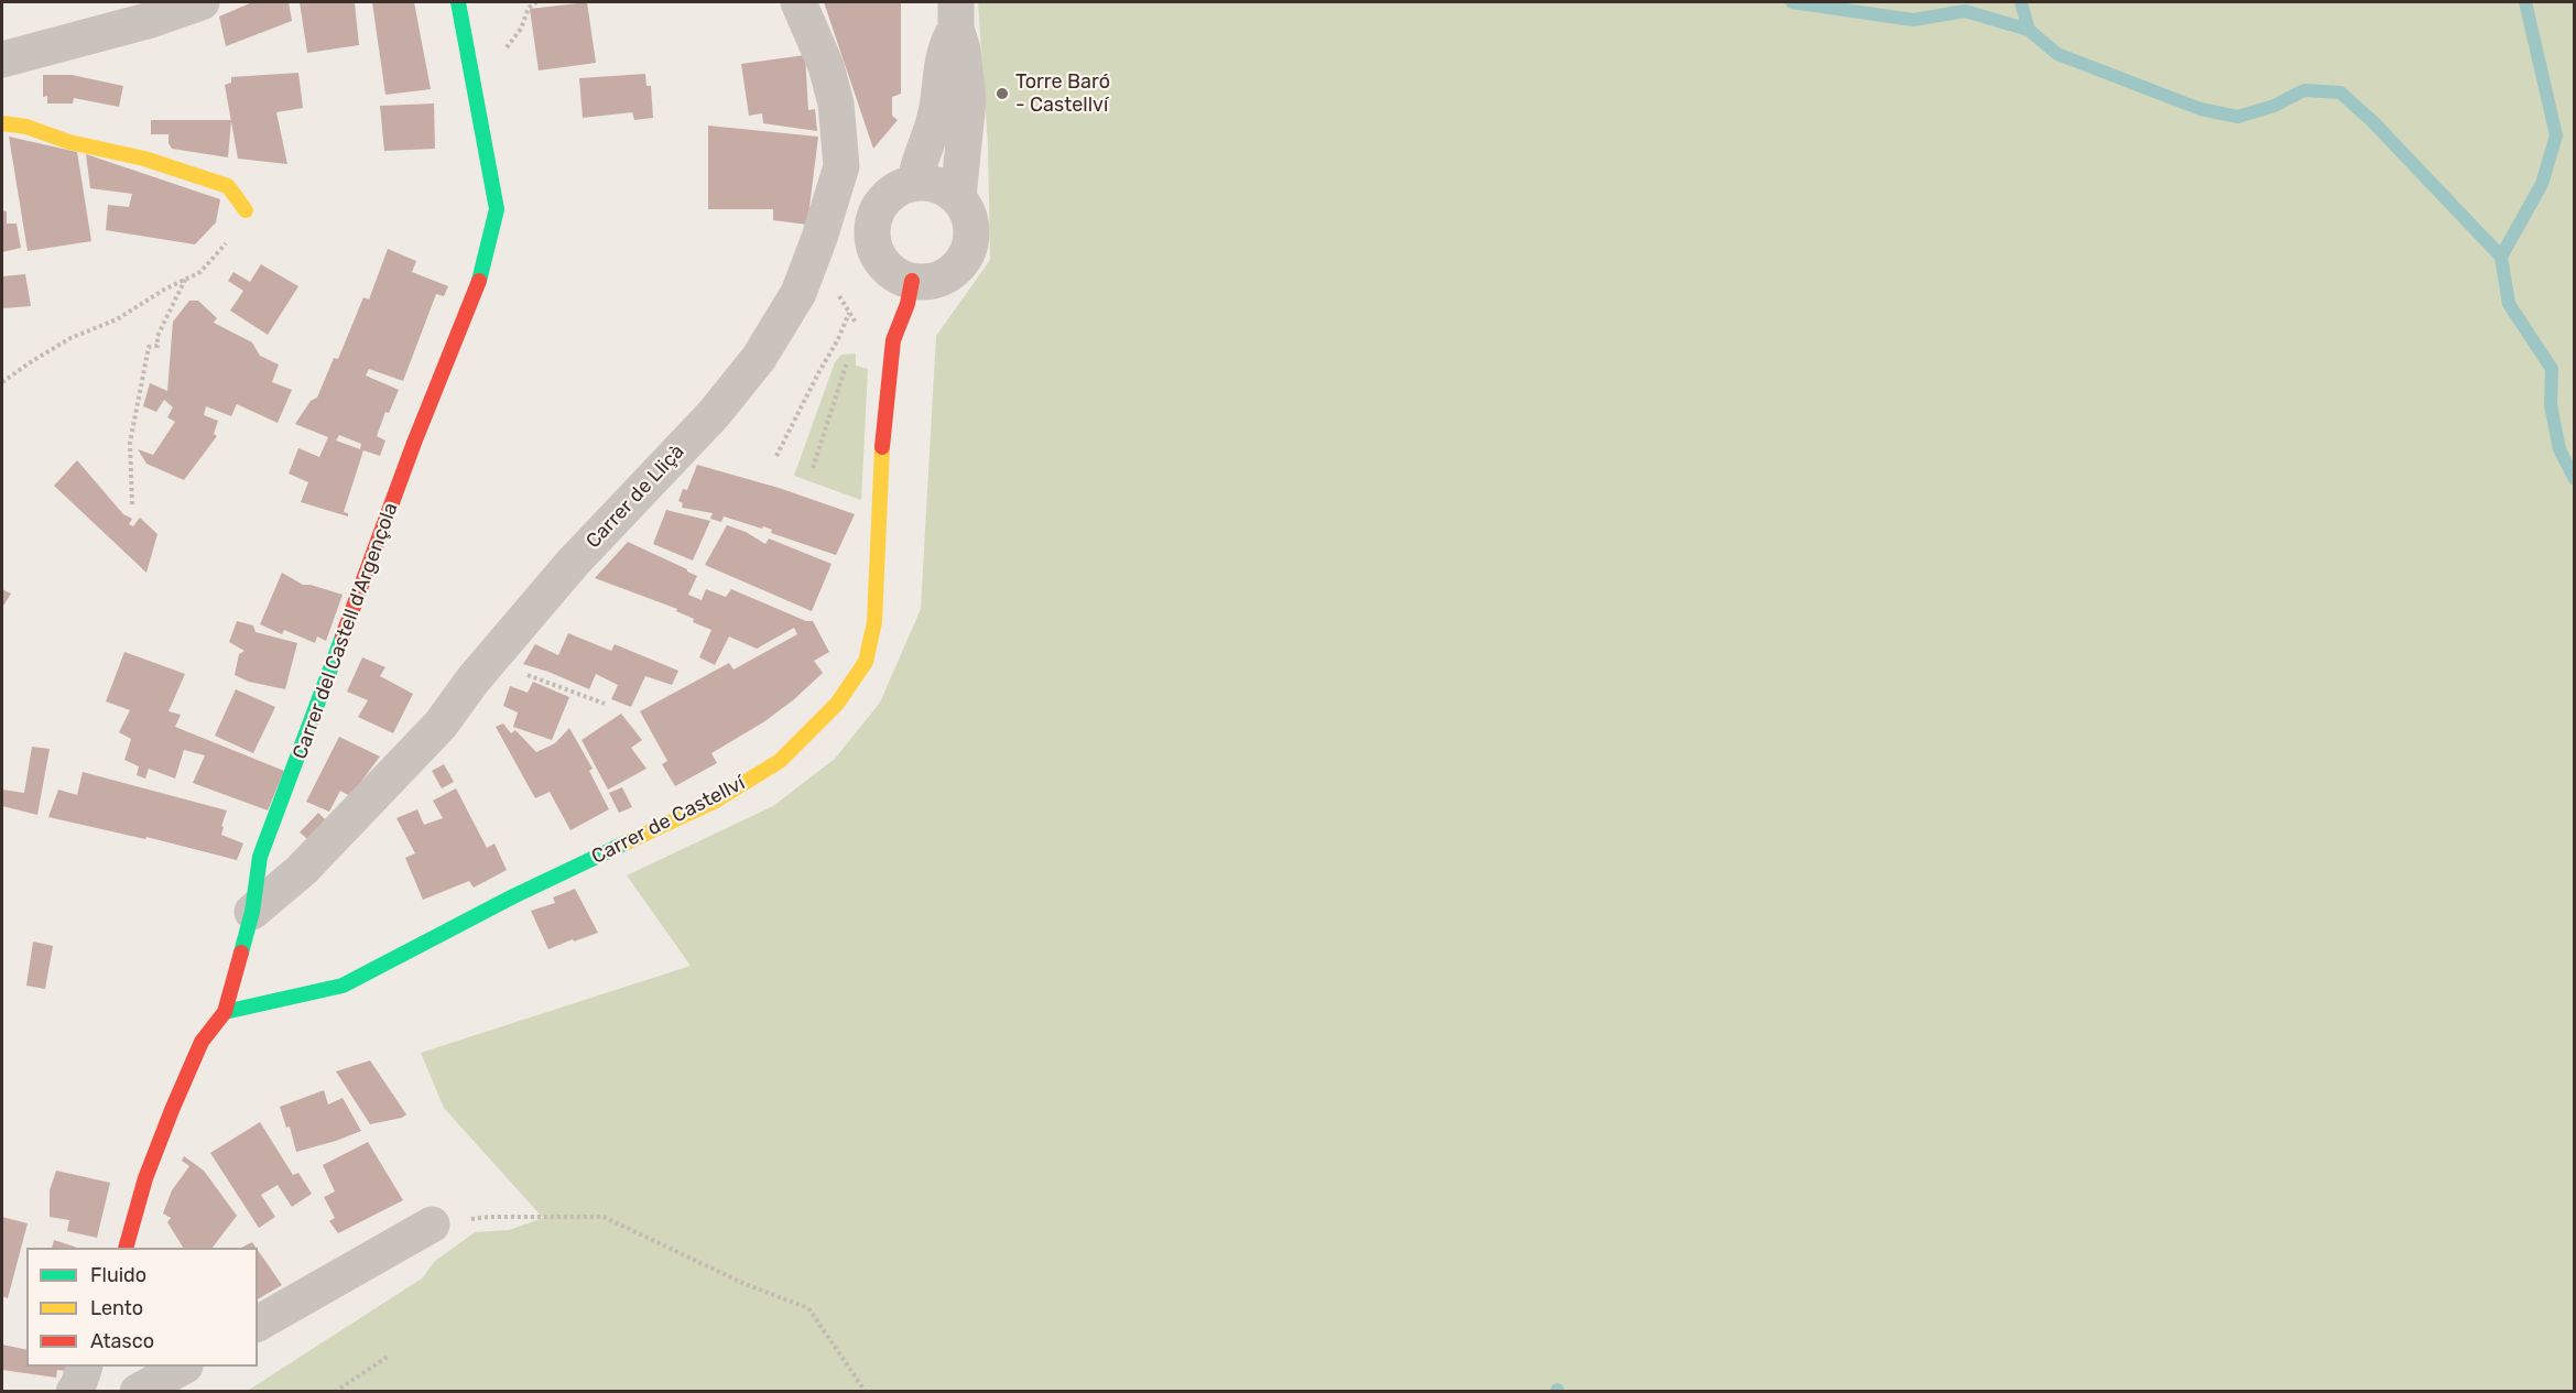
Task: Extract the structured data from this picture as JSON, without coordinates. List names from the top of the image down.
{
  "streets": {
    "street": ["Carrer de Lliçà", "Carrer del Castell d'Argençola", "Carrer de Castellví"]
  },
  "crossings": [
    ["Carrer de Lliçà", "Carrer del Castell d'Argençola"],
    ["Carrer del Castell d'Argençola", "Carrer de Castellví"]
  ],
  "places": ["Torre Baró - Castellví"],
  "legend": ["Fluido", "Lento", "Atasco"]
}
